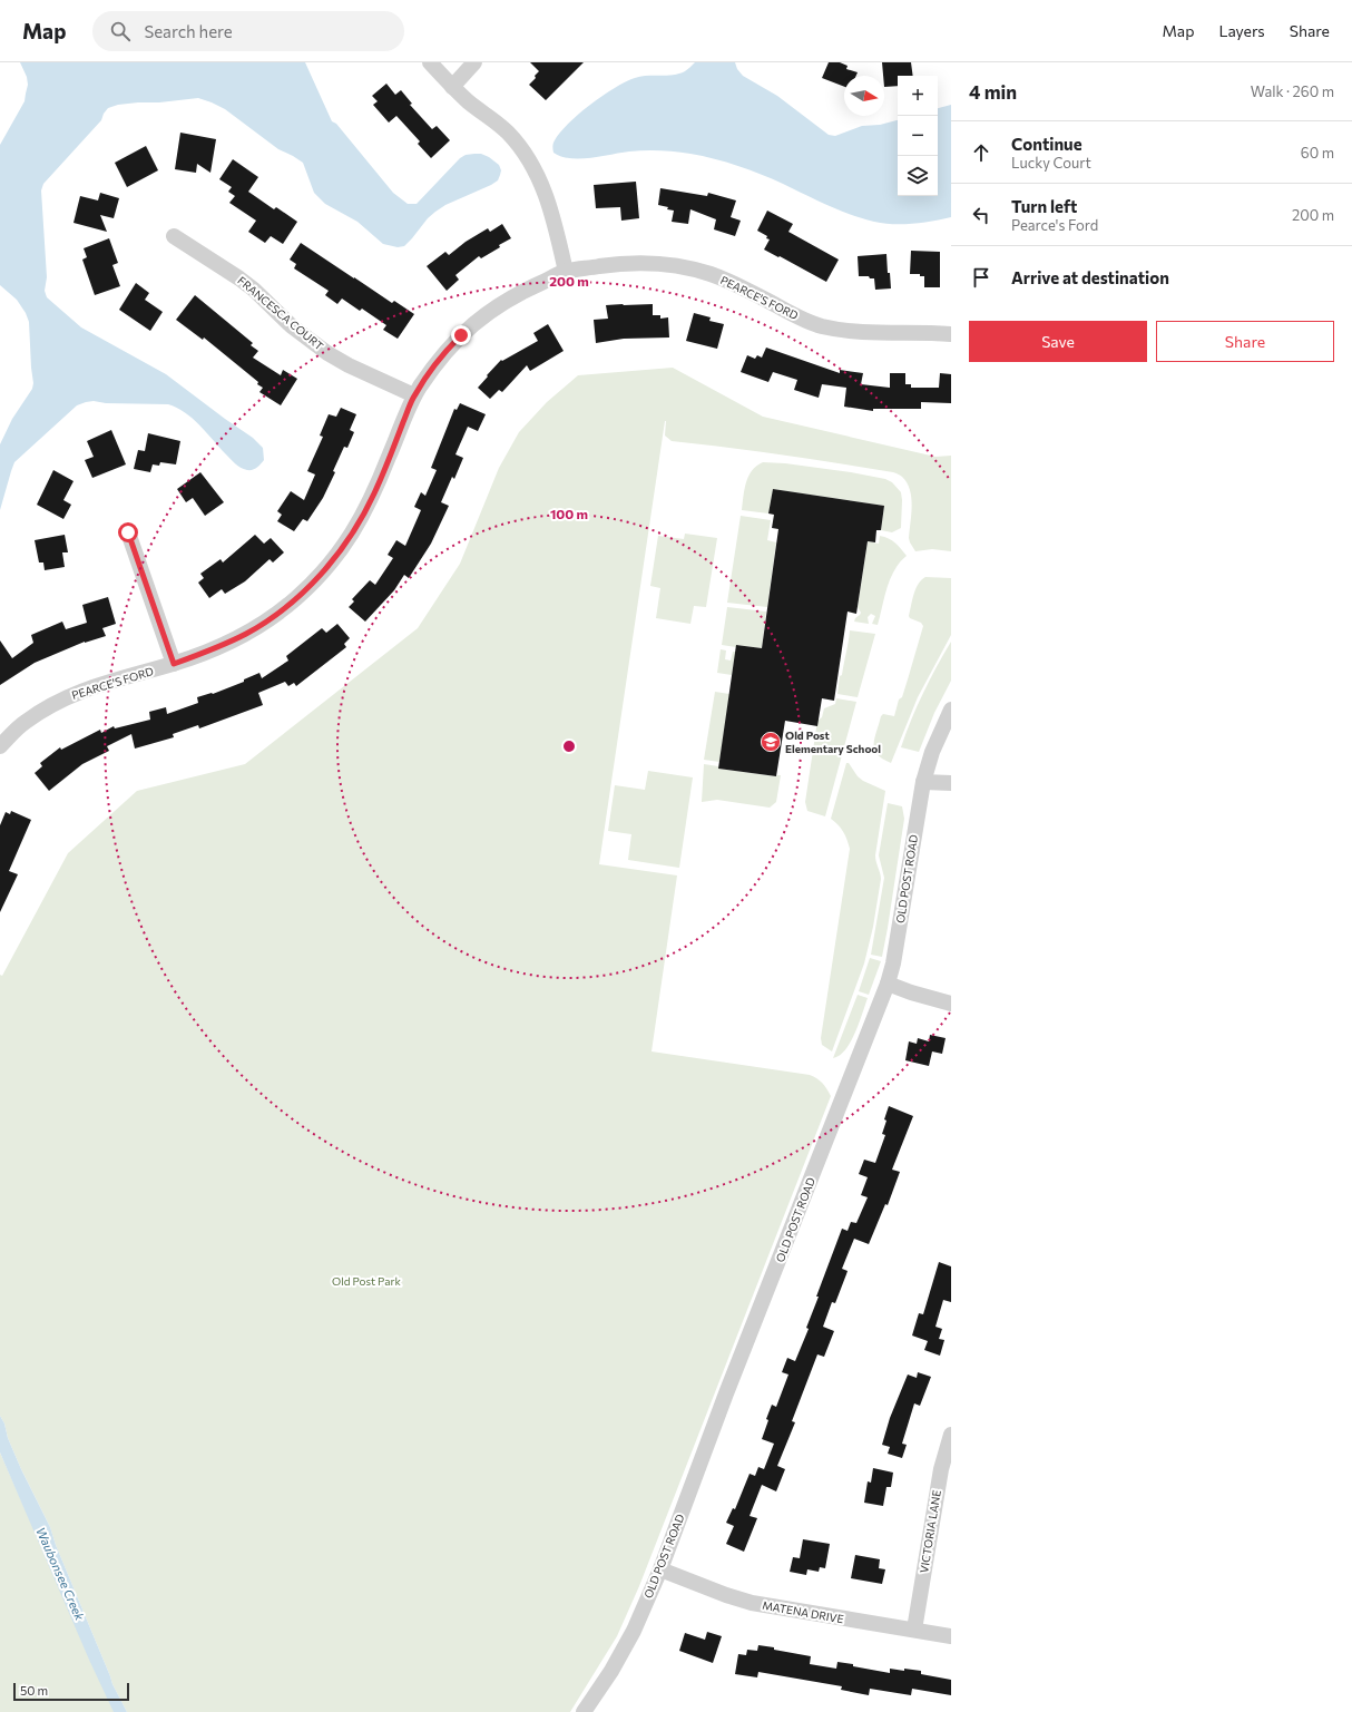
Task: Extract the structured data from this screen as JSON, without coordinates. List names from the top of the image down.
{
  "streets": {
    "street": [
      "PEARCE'S FORD",
      "FRANCESCA COURT",
      "OLD POST ROAD",
      "VICTORIA LANE",
      "MATENA DRIVE"
    ]
  },
  "crossings": [
    ["PEARCE'S FORD", "FRANCESCA COURT"],
    ["OLD POST ROAD", "MATENA DRIVE"],
    ["VICTORIA LANE", "MATENA DRIVE"]
  ],
  "water": ["Waubonsee Creek"],
  "parks": ["Old Post Park"],
  "places": {
    "school or university": ["Old Post Elementary School"]
  },
  "scale_bar": "50 m",
  "north": "right",
  "page": {
    "header": "Map",
    "search": "Search here",
    "nav": ["Map", "Layers", "Share"],
    "heading": ["4 min", "Walk · 260 m"],
    "map_buttons": ["+", "−"],
    "list": [
      ["Continue", "Lucky Court", "60 m"],
      ["Turn left", "Pearce's Ford", "200 m"],
      "Arrive at destination"
    ],
    "buttons": ["Save", "Share"],
    "scale": "50 m"
  },
  "rings": ["200 m", "100 m"]
}
